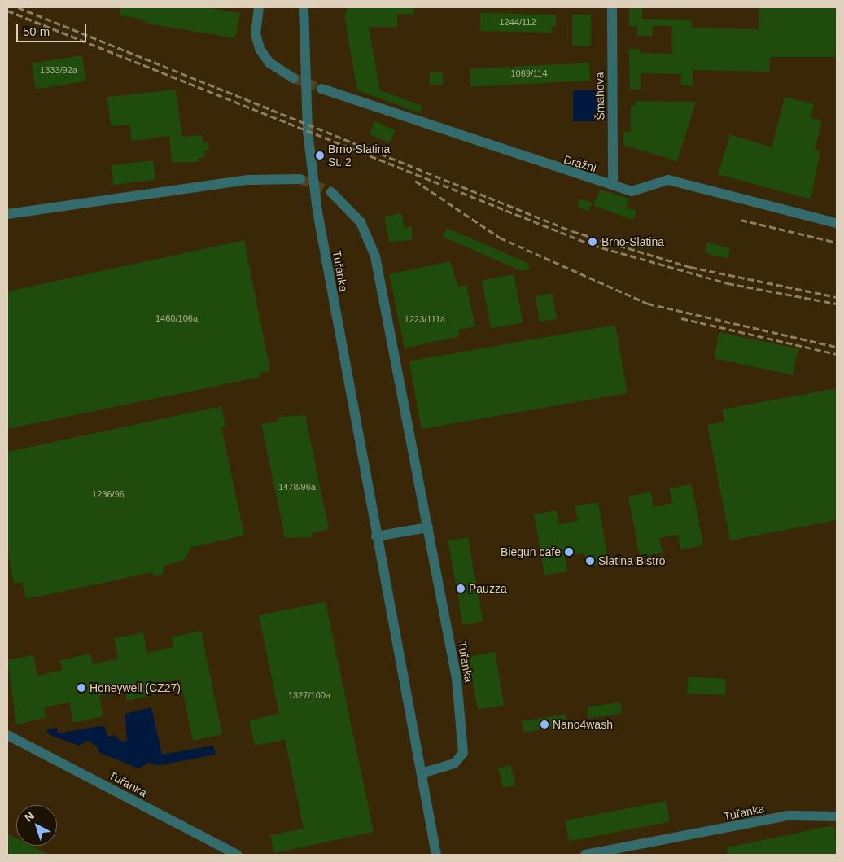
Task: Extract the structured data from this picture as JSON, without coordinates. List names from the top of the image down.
{
  "streets": {
    "street": ["Šmahova", "Drážní", "Tuřanka"]
  },
  "crossings": [
    ["Šmahova", "Drážní"]
  ],
  "places": [
    "Brno Slatina St. 2",
    "Brno-Slatina",
    "Biegun cafe",
    "Slatina Bistro",
    "Pauzza",
    "Honeywell (CZ27)",
    "Nano4wash"
  ],
  "house_numbers": [
    "1244/112",
    "1333/92a",
    "1069/114",
    "1460/106a",
    "1223/111a",
    "1478/96a",
    "1236/96",
    "1327/100a"
  ],
  "scale_bar": "50 m",
  "north": "top left"
}
